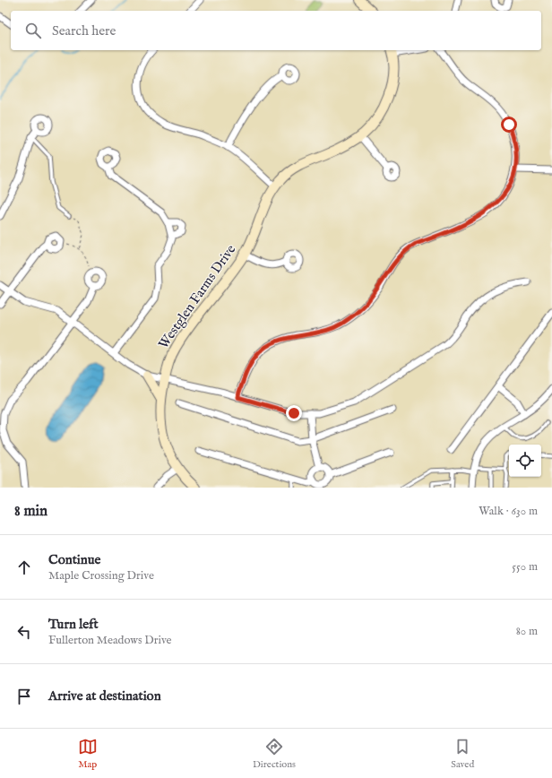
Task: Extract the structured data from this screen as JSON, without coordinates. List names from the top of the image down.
{
  "streets": {
    "street": ["Westglen Farms Drive"]
  },
  "page": {
    "search": "Search here",
    "heading": ["8 min", "Walk · 630 m"],
    "list": [
      ["Continue", "Maple Crossing Drive", "550 m"],
      ["Turn left", "Fullerton Meadows Drive", "80 m"],
      "Arrive at destination"
    ],
    "nav": ["Map", "Directions", "Saved"]
  }
}
